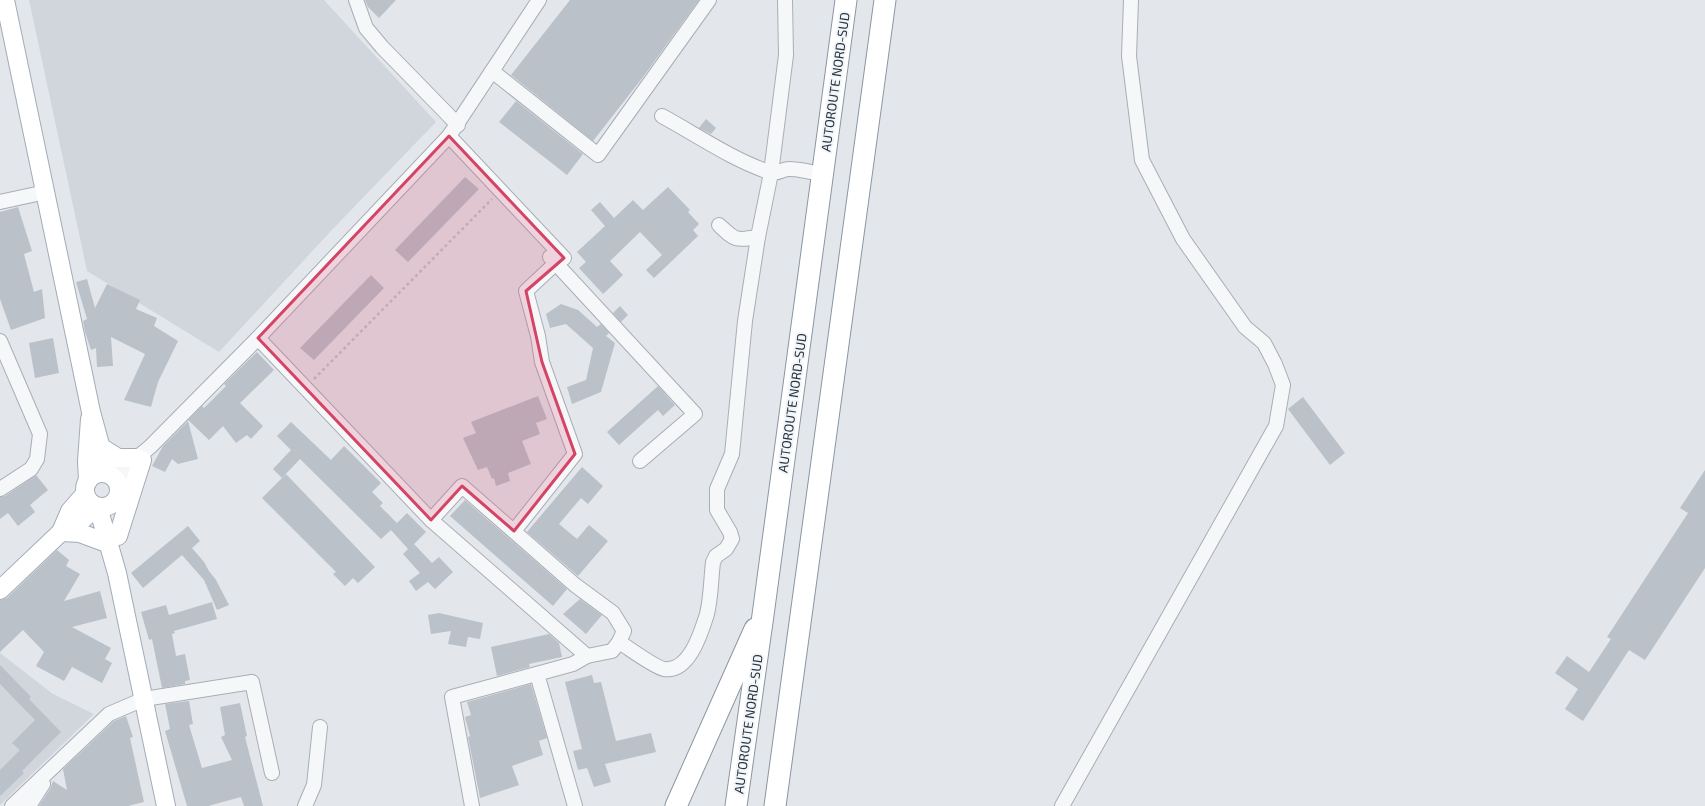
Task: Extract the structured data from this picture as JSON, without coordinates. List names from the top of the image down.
{
  "streets": {
    "highway": ["AUTOROUTE NORD-SUD"]
  }
}
